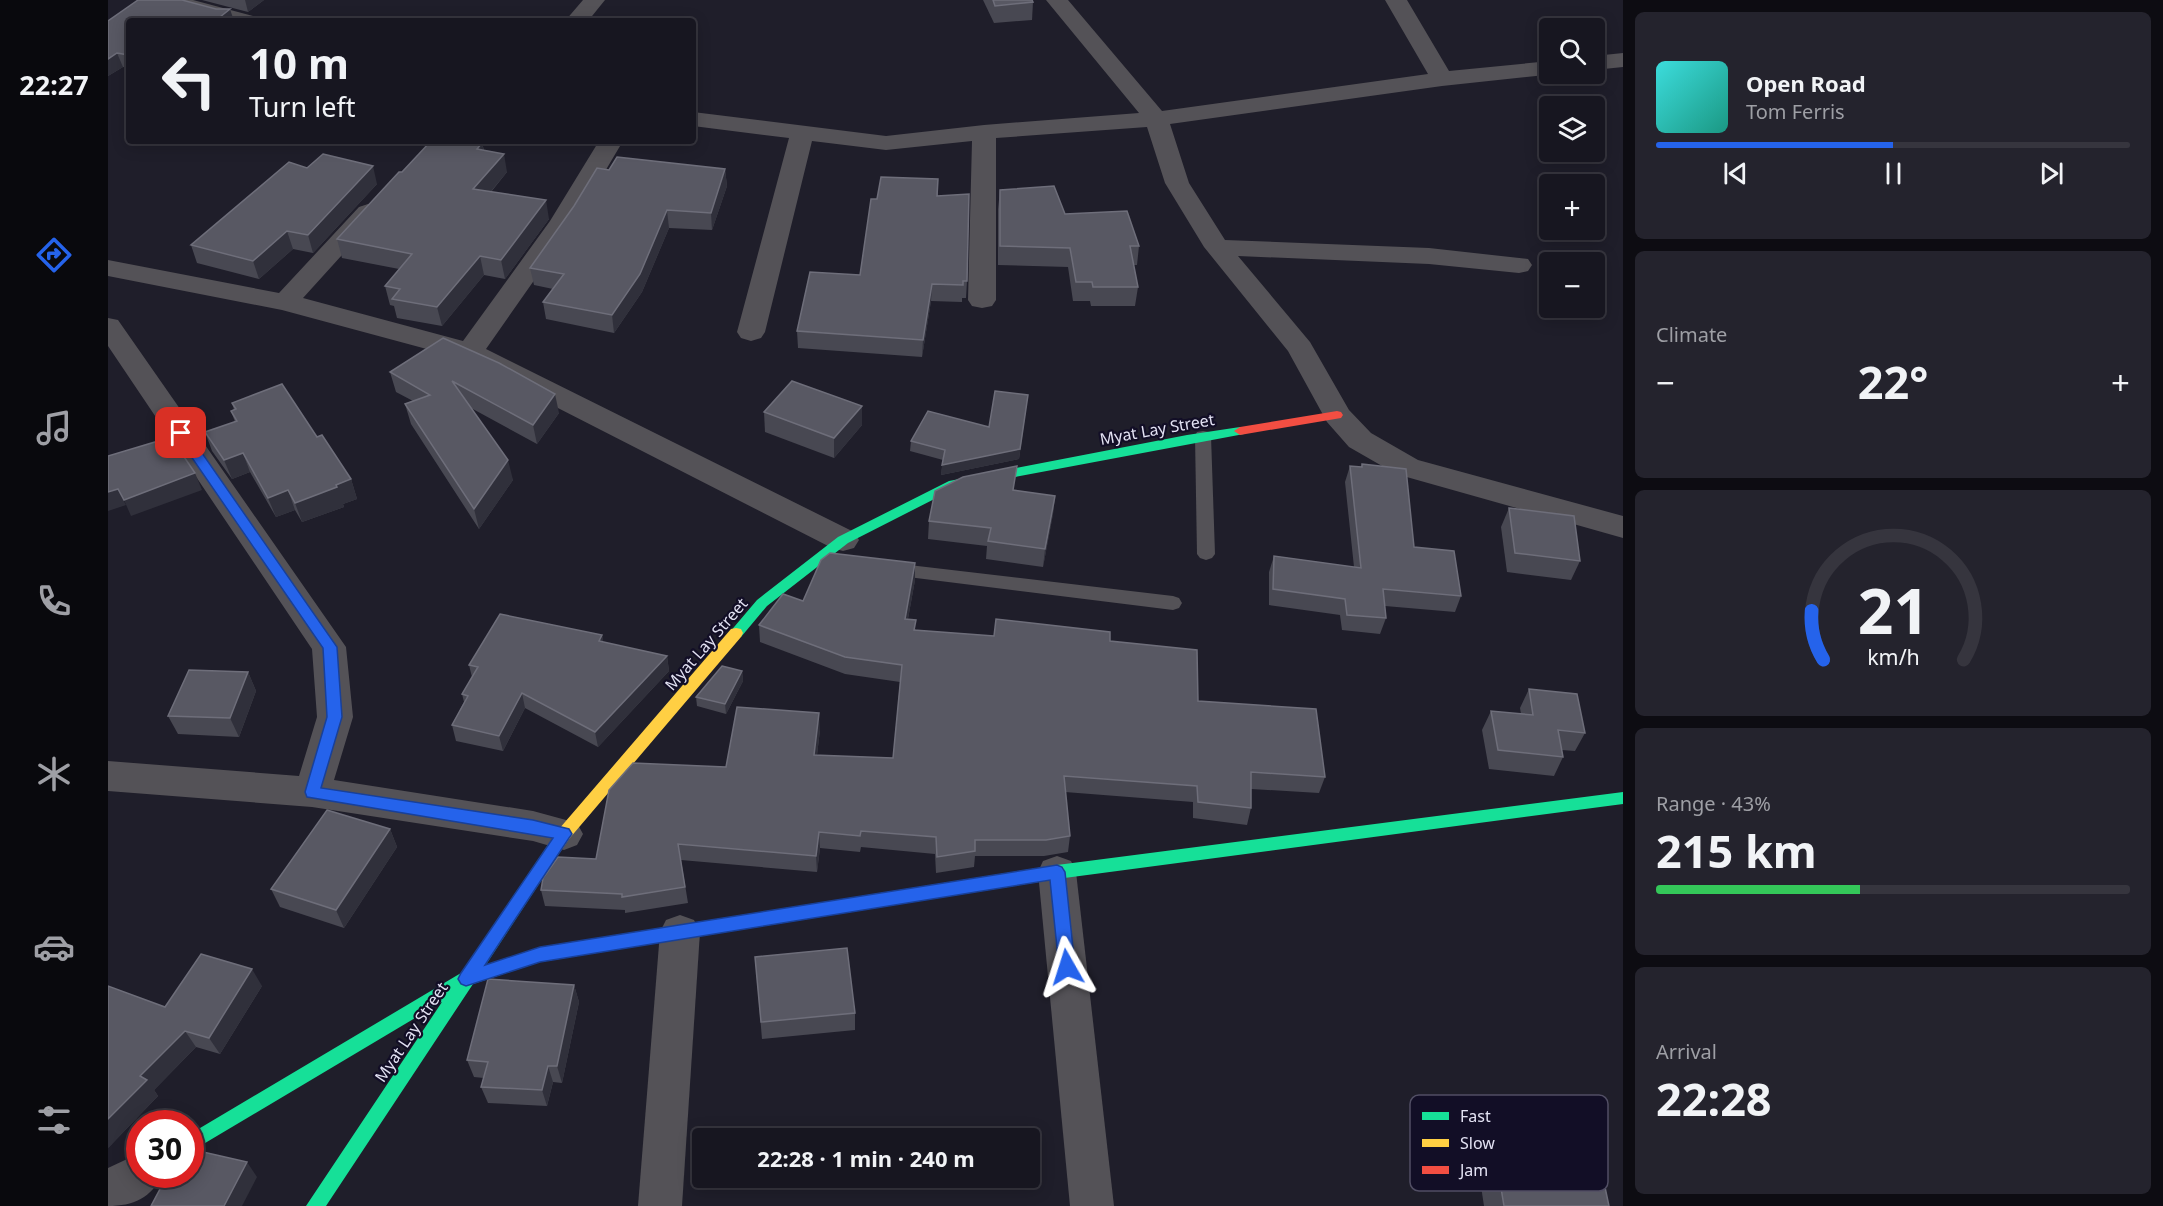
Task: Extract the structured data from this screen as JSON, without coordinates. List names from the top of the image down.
{
  "streets": {
    "street": ["Myat Lay Street"]
  },
  "legend": ["Fast", "Slow", "Jam"],
  "page": {
    "tabs": "22:27",
    "map_buttons": ["+", "−"],
    "turn": ["10 m", "Turn left"],
    "song": ["Open Road", "Tom Ferris"],
    "tile": [
      "Climate",
      ["Range · 43%", "215 km"],
      ["Arrival", "22:28"]
    ],
    "heat": ["−", "22°", "+"],
    "limit": "30",
    "trip": "22:28 · 1 min · 240 m",
    "gauge": ["21", "km/h"]
  }
}
